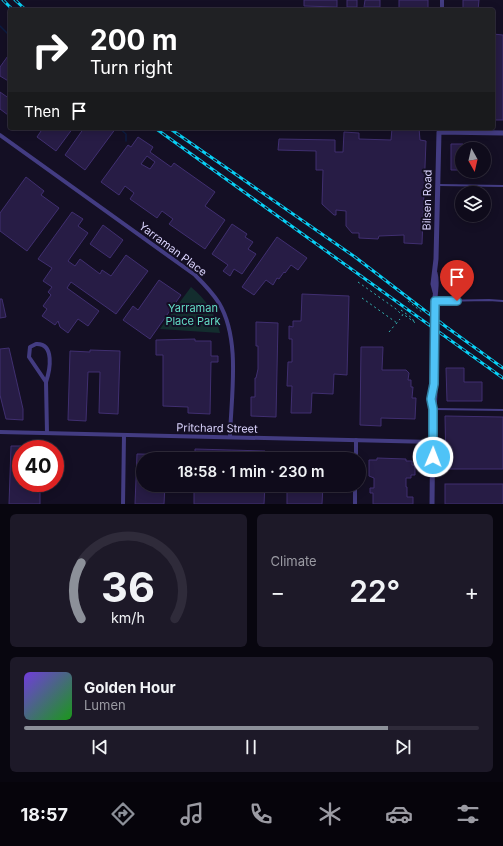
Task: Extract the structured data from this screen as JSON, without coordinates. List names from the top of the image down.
{
  "streets": {
    "street": ["Bilsen Road", "Yarraman Place", "Pritchard Street"]
  },
  "crossings": [
    ["Bilsen Road", "Pritchard Street"],
    ["Yarraman Place", "Pritchard Street"]
  ],
  "parks": ["Yarraman Place Park"],
  "north": "bottom",
  "page": {
    "turn": ["200 m", "Turn right"],
    "then": "Then",
    "limit": "40",
    "trip": "18:58 · 1 min · 230 m",
    "tile": "Climate",
    "heat": ["−", "22°", "+"],
    "song": ["Golden Hour", "Lumen"],
    "tabs": "18:57",
    "gauge": ["36", "km/h"]
  }
}
